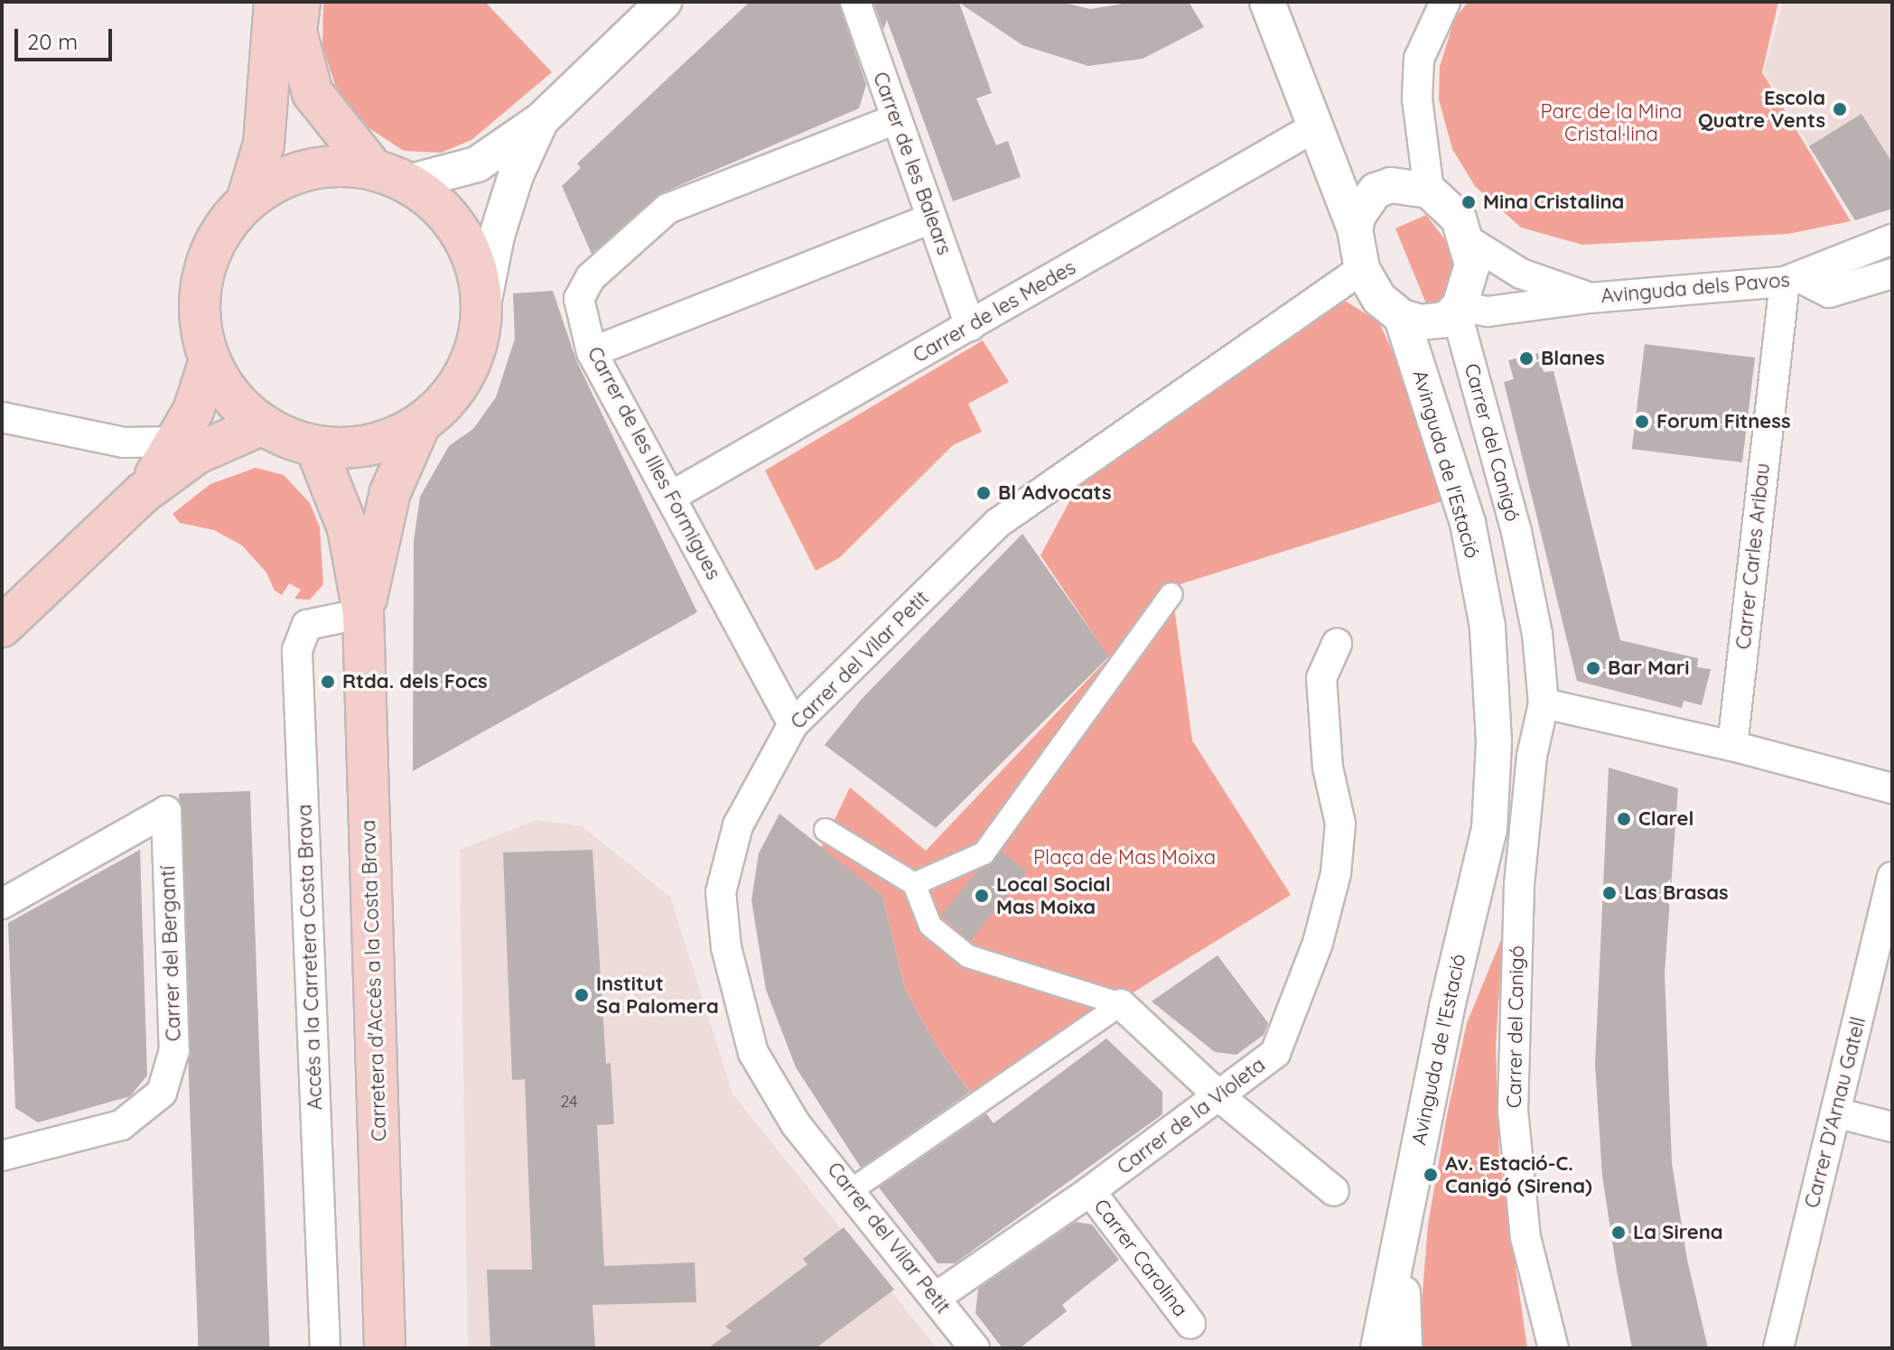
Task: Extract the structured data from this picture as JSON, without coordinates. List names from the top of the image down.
{
  "streets": {
    "main road": ["Carretera d'Accés a la Costa Brava"],
    "street": [
      "Carrer de les Balears",
      "Avinguda dels Pavos",
      "Carrer de les Medes",
      "Carrer del Canigó",
      "Carrer de les Illes Formigues",
      "Avinguda de l'Estació",
      "Carrer Carles Aribau",
      "Carrer del Vilar Petit",
      "Carrer del Bergantí",
      "Accés a la Carretera Costa Brava",
      "Carrer D'Arnau Gatell",
      "Carrer de la Violeta",
      "Carrer Carolina"
    ]
  },
  "crossings": [
    ["Carrer de les Balears", "Carrer de les Medes"],
    ["Carrer de les Balears", "Carrer de les Illes Formigues"],
    ["Avinguda dels Pavos", "Carrer del Canigó"],
    ["Avinguda dels Pavos", "Avinguda de l'Estació"],
    ["Avinguda dels Pavos", "Carrer Carles Aribau"],
    ["Avinguda dels Pavos", "Carrer del Vilar Petit"],
    ["Carrer de les Medes", "Carrer de les Illes Formigues"],
    ["Carrer del Canigó", "Avinguda de l'Estació"],
    ["Carrer del Canigó", "Carrer del Vilar Petit"],
    ["Carrer de les Illes Formigues", "Carrer del Vilar Petit"],
    ["Avinguda de l'Estació", "Carrer del Vilar Petit"],
    ["Carrer del Vilar Petit", "Carrer de la Violeta"],
    ["Accés a la Carretera Costa Brava", "Carretera d'Accés a la Costa Brava"],
    ["Carrer de la Violeta", "Carrer Carolina"]
  ],
  "parks": ["Parc de la Mina Cristal·lina", "Plaça de Mas Moixa"],
  "places": [
    "Escola Quatre Vents",
    "Mina Cristalina",
    "Blanes",
    "Forum Fitness",
    "Bl Advocats",
    "Bar Mari",
    "Rtda. dels Focs",
    "Clarel",
    "Las Brasas",
    "Local Social Mas Moixa",
    "Institut Sa Palomera",
    "Av. Estació-C. Canigó (Sirena)",
    "La Sirena"
  ],
  "house_numbers": ["24"],
  "scale_bar": "20 m"
}
